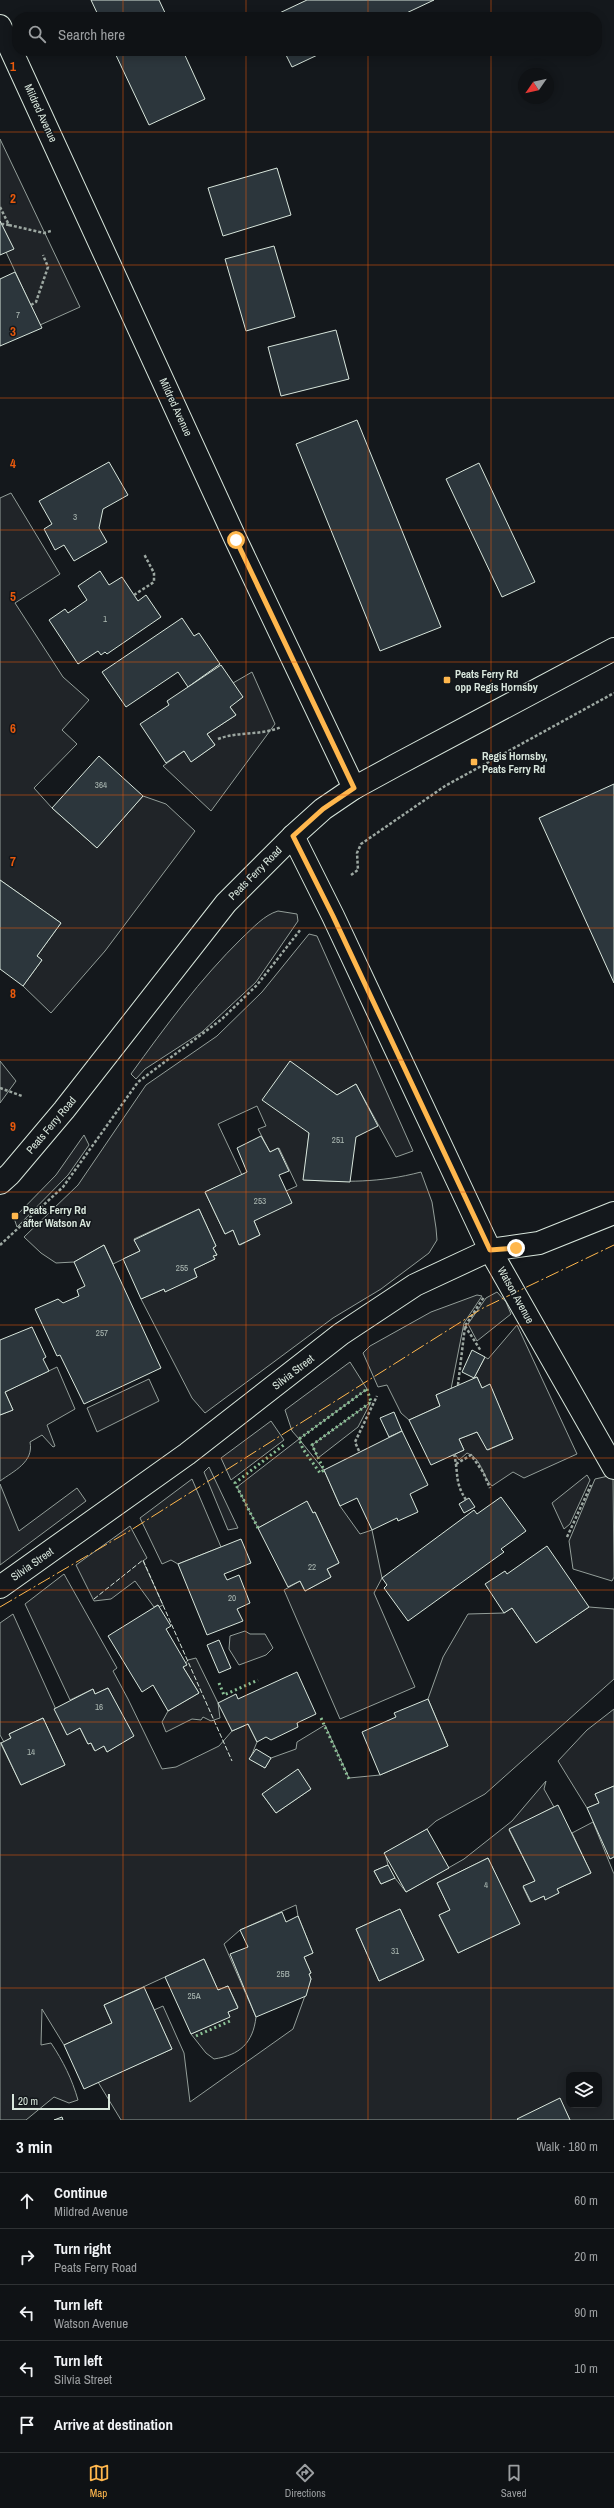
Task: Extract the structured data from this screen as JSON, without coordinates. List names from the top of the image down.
{
  "streets": {
    "street": [
      "Mildred Avenue",
      "Peats Ferry Road",
      "Watson Avenue",
      "Silvia Street"
    ]
  },
  "crossings": [
    ["Mildred Avenue", "Peats Ferry Road"],
    ["Peats Ferry Road", "Watson Avenue"],
    ["Watson Avenue", "Silvia Street"]
  ],
  "places": {
    "transit": ["Peats Ferry Rd opp Regis Hornsby", "Regis Hornsby, Peats Ferry Rd", "Peats Ferry Rd after Watson Av"]
  },
  "house_numbers": [
    "7",
    "3",
    "1",
    "364",
    "251",
    "253",
    "255",
    "257",
    "22",
    "20",
    "16",
    "14",
    "4",
    "31",
    "25B",
    "25A"
  ],
  "scale_bar": "20 m",
  "north": "bottom left",
  "page": {
    "search": "Search here",
    "scale": "20 m",
    "heading": ["3 min", "Walk · 180 m"],
    "list": [
      ["Continue", "Mildred Avenue", "60 m"],
      ["Turn right", "Peats Ferry Road", "20 m"],
      ["Turn left", "Watson Avenue", "90 m"],
      ["Turn left", "Silvia Street", "10 m"],
      "Arrive at destination"
    ],
    "nav": ["Map", "Directions", "Saved"]
  },
  "grid": {
    "rows": [
      "1",
      "2",
      "3",
      "4",
      "5",
      "6",
      "7",
      "8",
      "9"
    ]
  }
}
